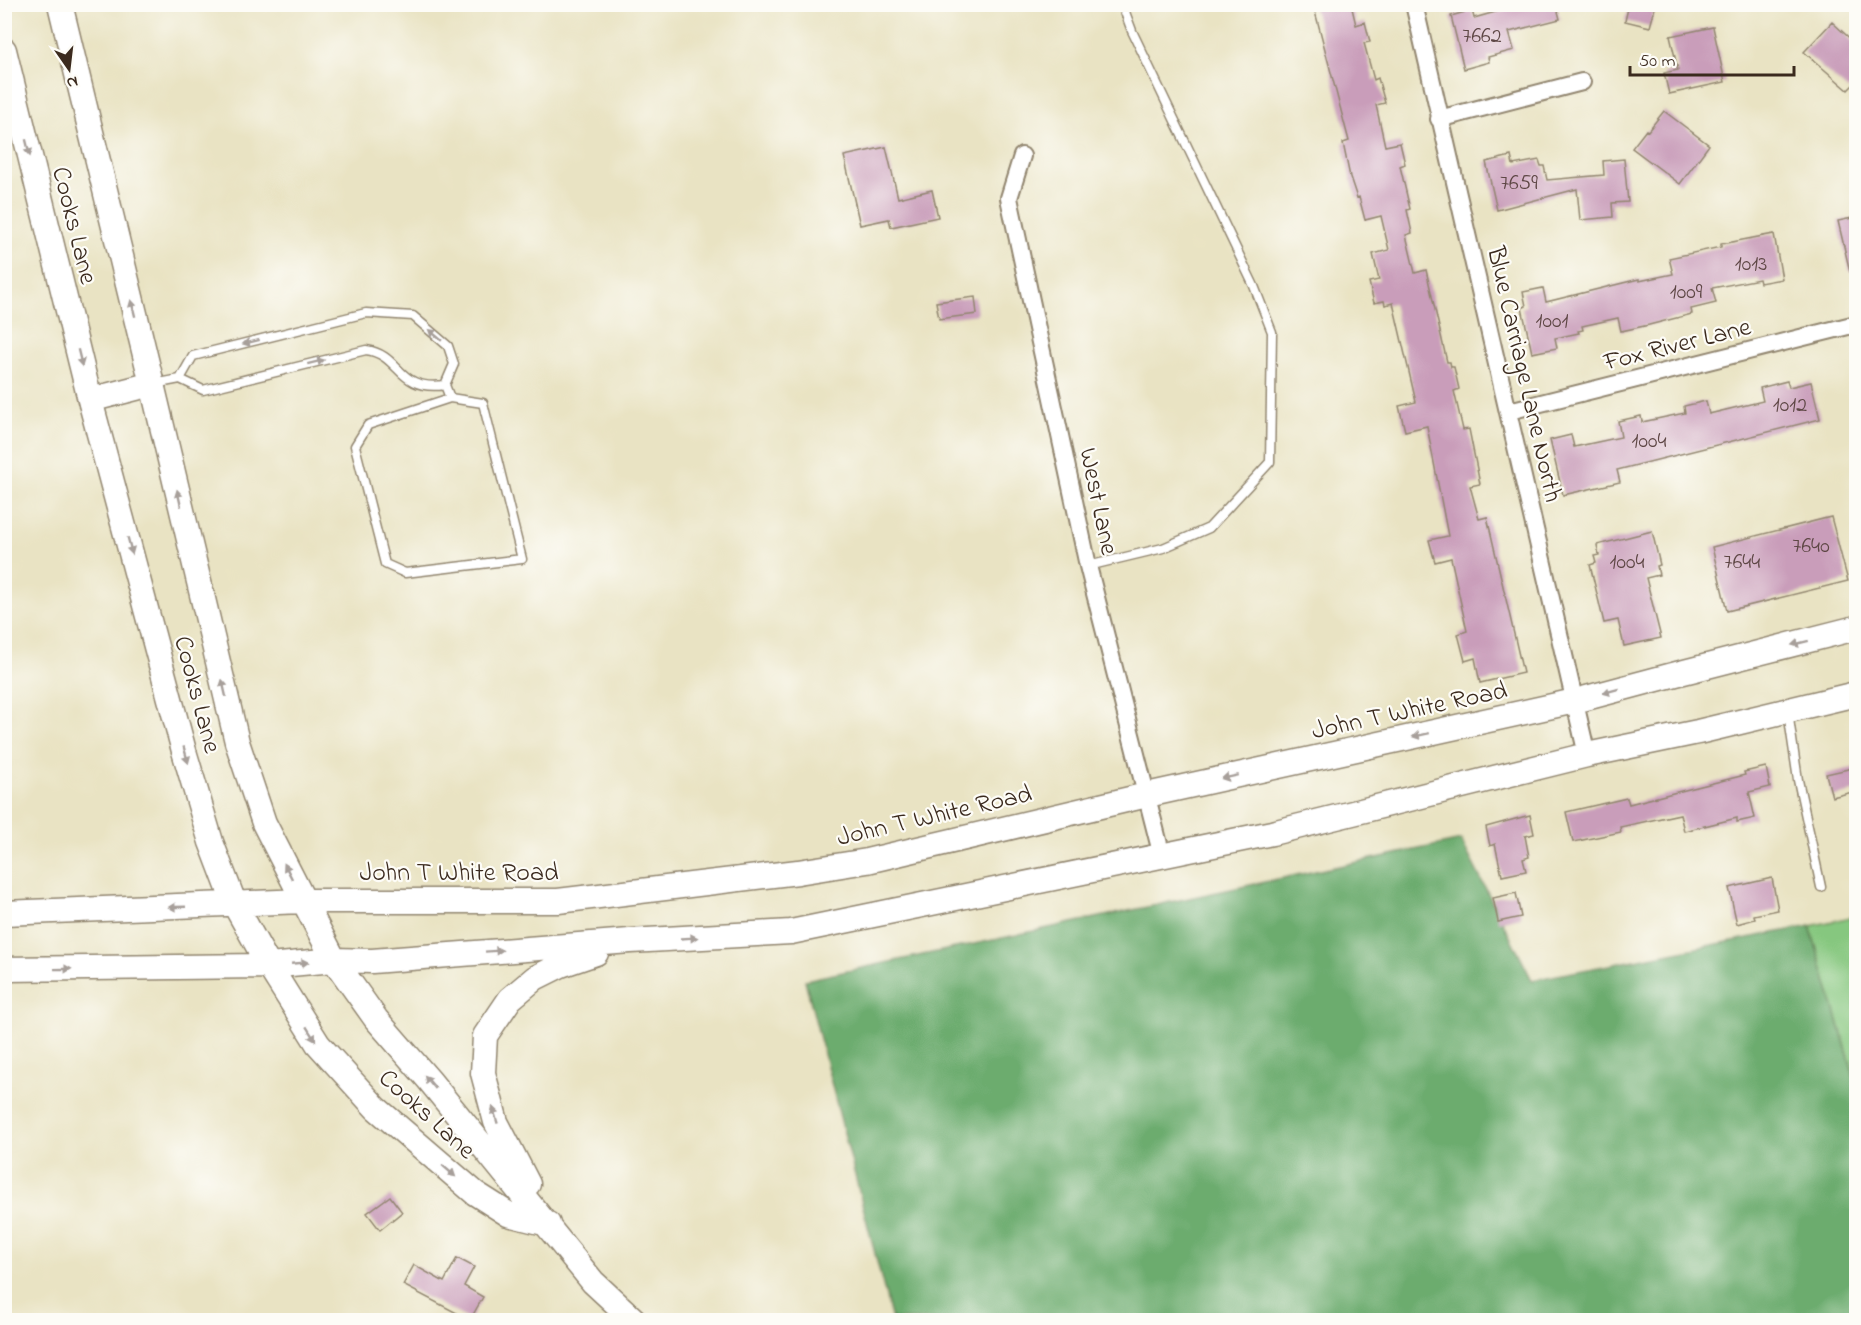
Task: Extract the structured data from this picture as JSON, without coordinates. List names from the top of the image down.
{
  "streets": {
    "main road": ["Cooks Lane", "John T White Road"],
    "street": ["Fox River Lane", "Blue Carriage Lane North", "West Lane"]
  },
  "crossings": [
    ["Cooks Lane", "John T White Road"],
    ["Fox River Lane", "Blue Carriage Lane North"],
    ["Blue Carriage Lane North", "John T White Road"],
    ["West Lane", "John T White Road"]
  ],
  "house_numbers": [
    "7662",
    "7659",
    "1013",
    "1009",
    "1001",
    "1012",
    "1004",
    "7640",
    "1004",
    "7644"
  ],
  "scale_bar": "50 m",
  "north": "bottom"
}
